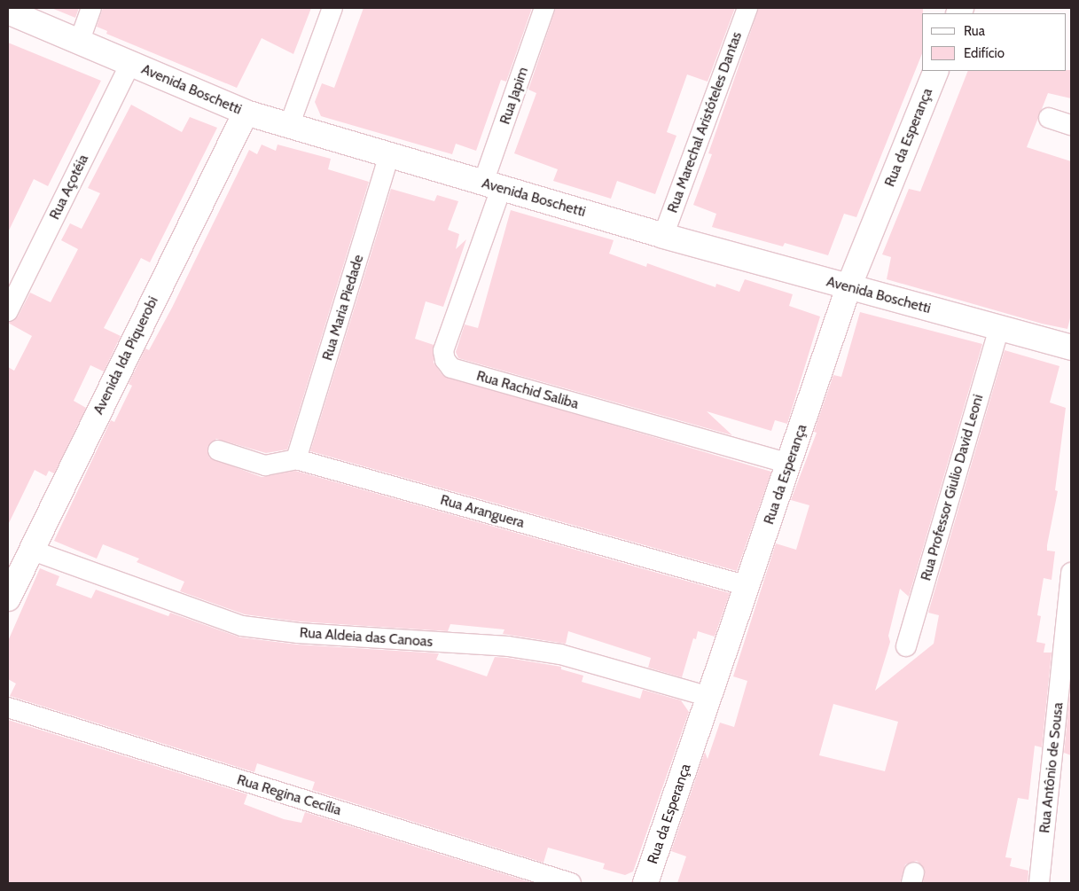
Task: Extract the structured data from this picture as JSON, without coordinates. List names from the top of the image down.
{
  "streets": {
    "street": [
      "Avenida Boschetti",
      "Rua Japim",
      "Rua Marechal Aristóteles Dantas",
      "Rua da Esperança",
      "Rua Açotéia",
      "Rua Maria Piedade",
      "Avenida Ida Piquerobi",
      "Rua Rachid Saliba",
      "Rua Professor Giulio David Leoni",
      "Rua Aranguera",
      "Rua Aldeia das Canoas",
      "Rua Antônio de Sousa",
      "Rua Regina Cecília"
    ]
  },
  "crossings": [
    ["Avenida Boschetti", "Rua Japim"],
    ["Avenida Boschetti", "Rua Marechal Aristóteles Dantas"],
    ["Avenida Boschetti", "Rua da Esperança"],
    ["Avenida Boschetti", "Rua Açotéia"],
    ["Avenida Boschetti", "Rua Maria Piedade"],
    ["Avenida Boschetti", "Avenida Ida Piquerobi"],
    ["Avenida Boschetti", "Rua Rachid Saliba"],
    ["Avenida Boschetti", "Rua Professor Giulio David Leoni"],
    ["Rua Japim", "Rua Rachid Saliba"],
    ["Rua da Esperança", "Rua Rachid Saliba"],
    ["Rua da Esperança", "Rua Aranguera"],
    ["Rua da Esperança", "Rua Aldeia das Canoas"],
    ["Rua Maria Piedade", "Rua Aranguera"],
    ["Avenida Ida Piquerobi", "Rua Aldeia das Canoas"]
  ],
  "legend": ["Rua", "Edifício"]
}
